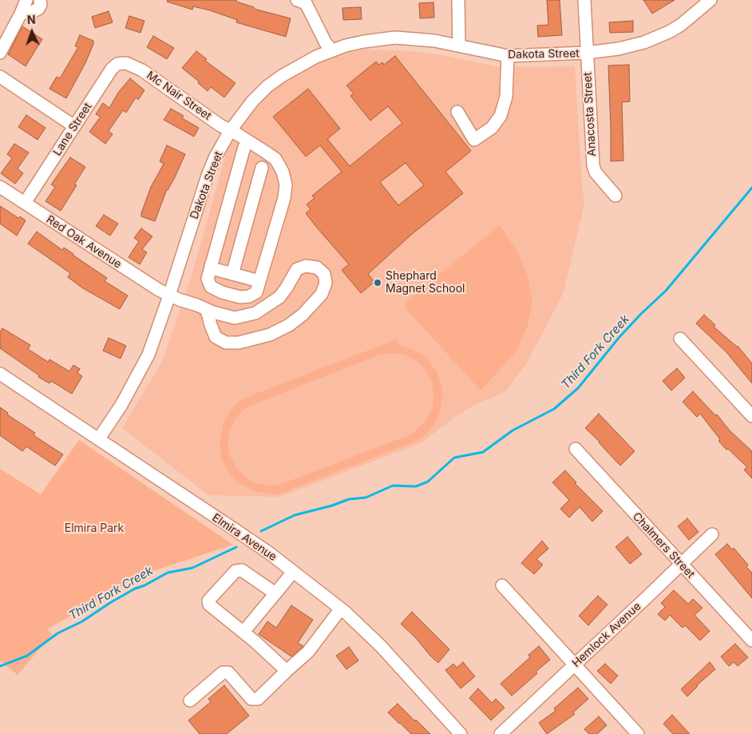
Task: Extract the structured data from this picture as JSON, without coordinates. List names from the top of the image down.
{
  "streets": {
    "street": [
      "Dakota Street",
      "Mc Nair Street",
      "Anacosta Street",
      "Lane Street",
      "Red Oak Avenue",
      "Elmira Avenue",
      "Chalmers Street",
      "Hemlock Avenue"
    ]
  },
  "crossings": [
    ["Dakota Street", "Mc Nair Street"],
    ["Dakota Street", "Anacosta Street"],
    ["Dakota Street", "Red Oak Avenue"],
    ["Dakota Street", "Elmira Avenue"],
    ["Mc Nair Street", "Lane Street"],
    ["Lane Street", "Red Oak Avenue"],
    ["Chalmers Street", "Hemlock Avenue"]
  ],
  "water": ["Third Fork Creek"],
  "parks": ["Elmira Park"],
  "places": ["Shephard Magnet School"],
  "north": "top"
}
